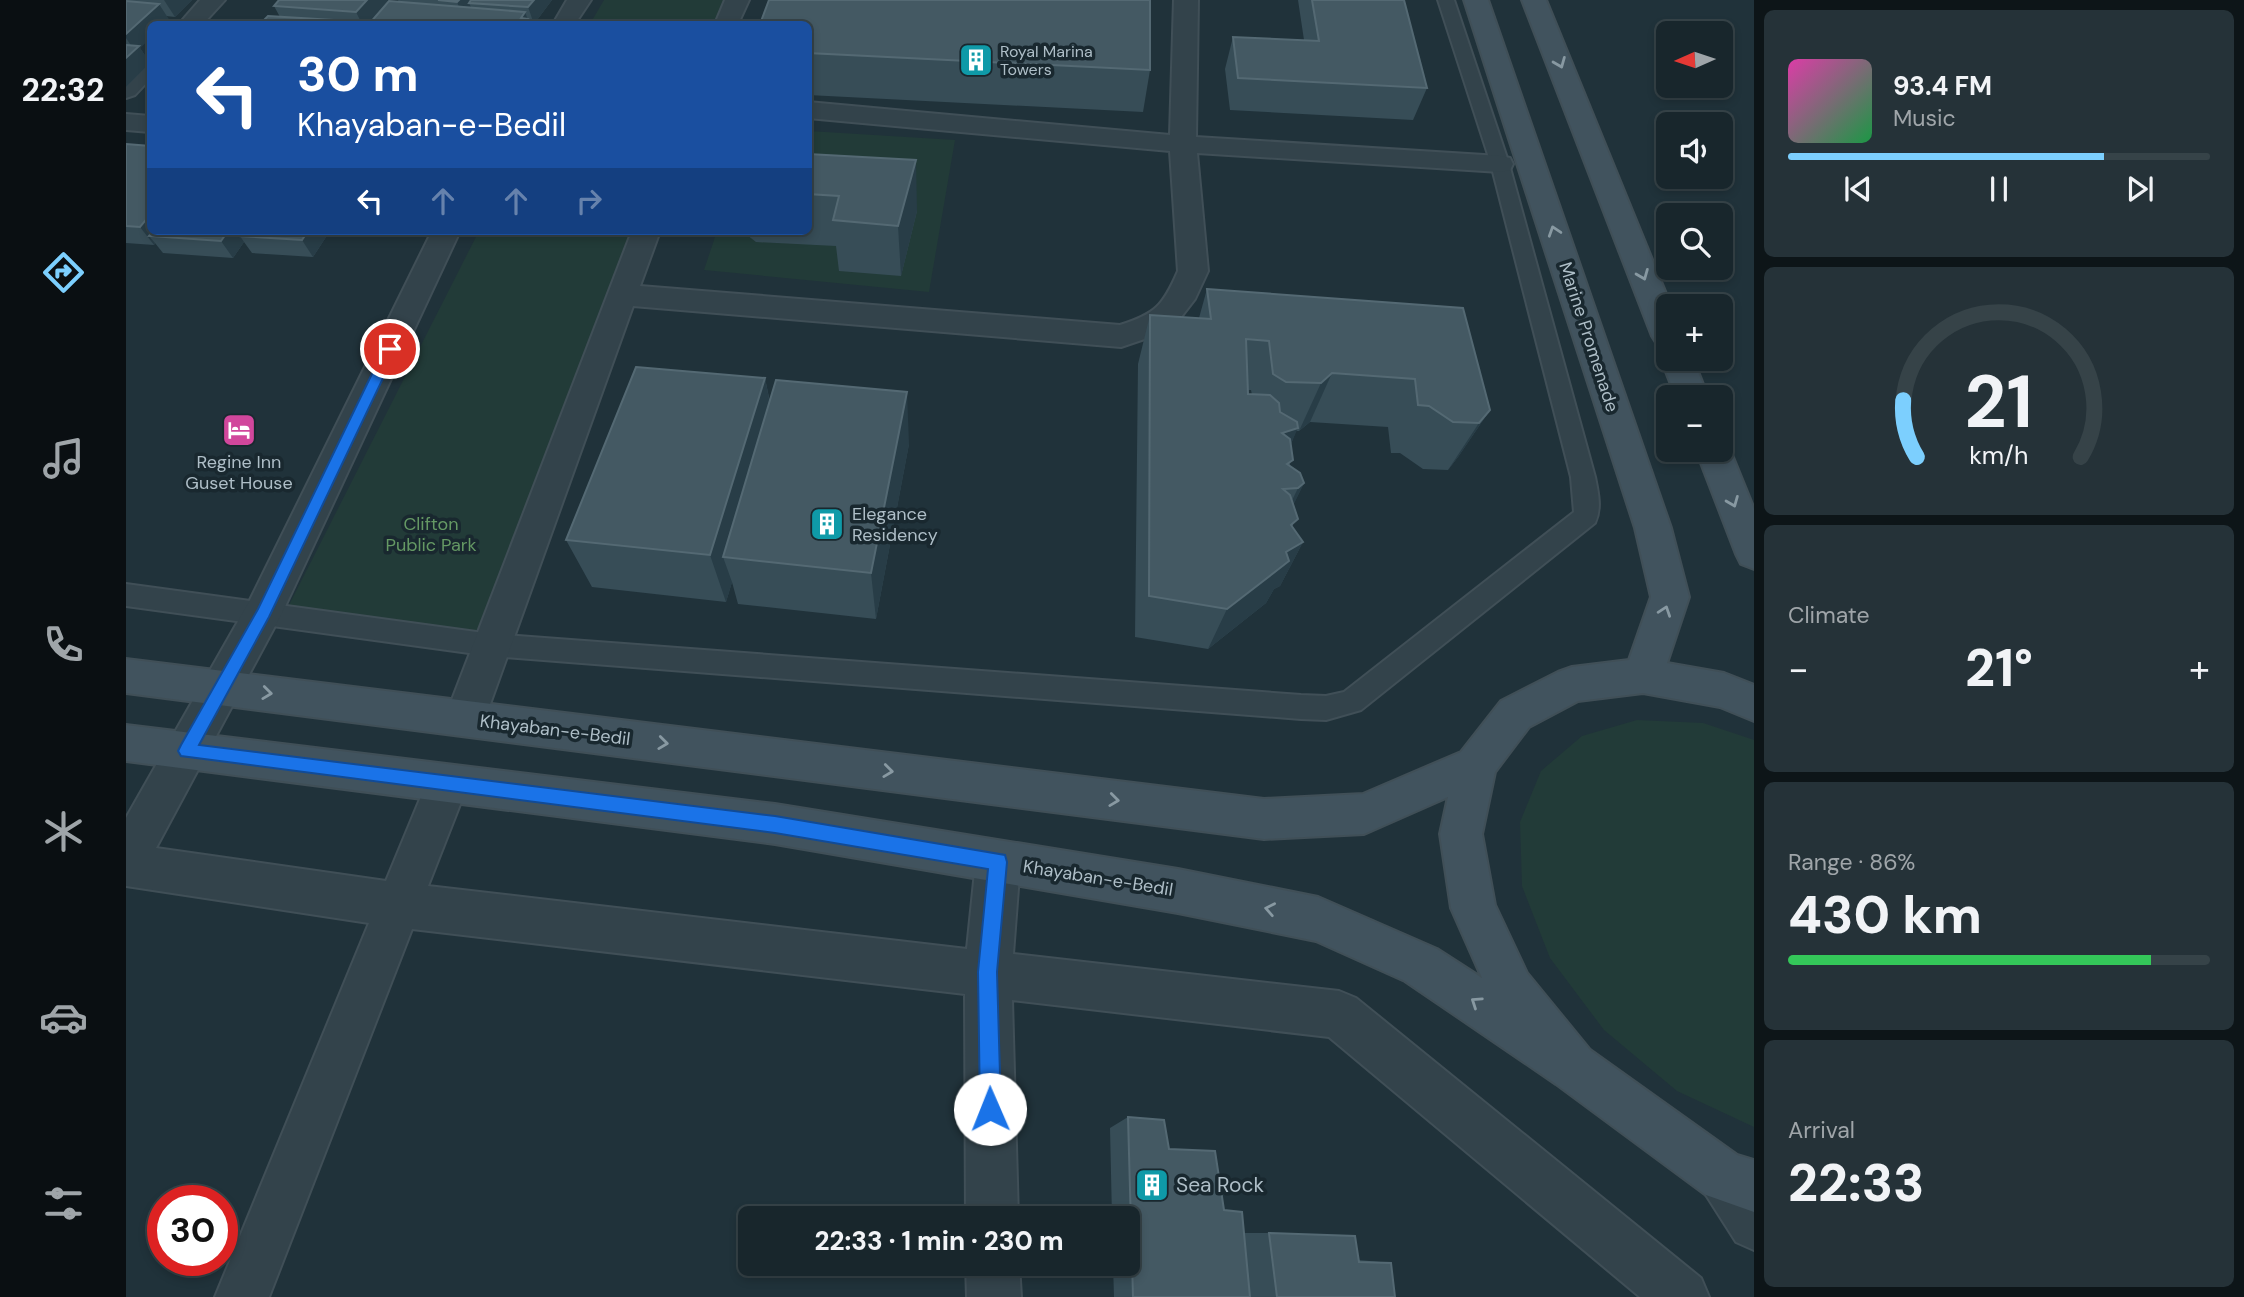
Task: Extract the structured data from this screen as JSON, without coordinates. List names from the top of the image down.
{
  "streets": {
    "main road": ["Marine Promenade", "Khayaban-e-Bedil"]
  },
  "parks": ["Clifton Public Park"],
  "places": {
    "building": ["Royal Marina Towers", "Elegance Residency", "Sea Rock"],
    "hotel": ["Regine Inn Guset House"]
  },
  "north": "left",
  "page": {
    "tabs": "22:32",
    "map_buttons": ["+", "−"],
    "turn": ["30 m", "Khayaban-e-Bedil"],
    "song": ["93.4 FM", "Music"],
    "tile": [
      "Climate",
      ["Range · 86%", "430 km"],
      ["Arrival", "22:33"]
    ],
    "heat": ["−", "21°", "+"],
    "limit": "30",
    "trip": "22:33 · 1 min · 230 m",
    "gauge": ["21", "km/h"]
  }
}
